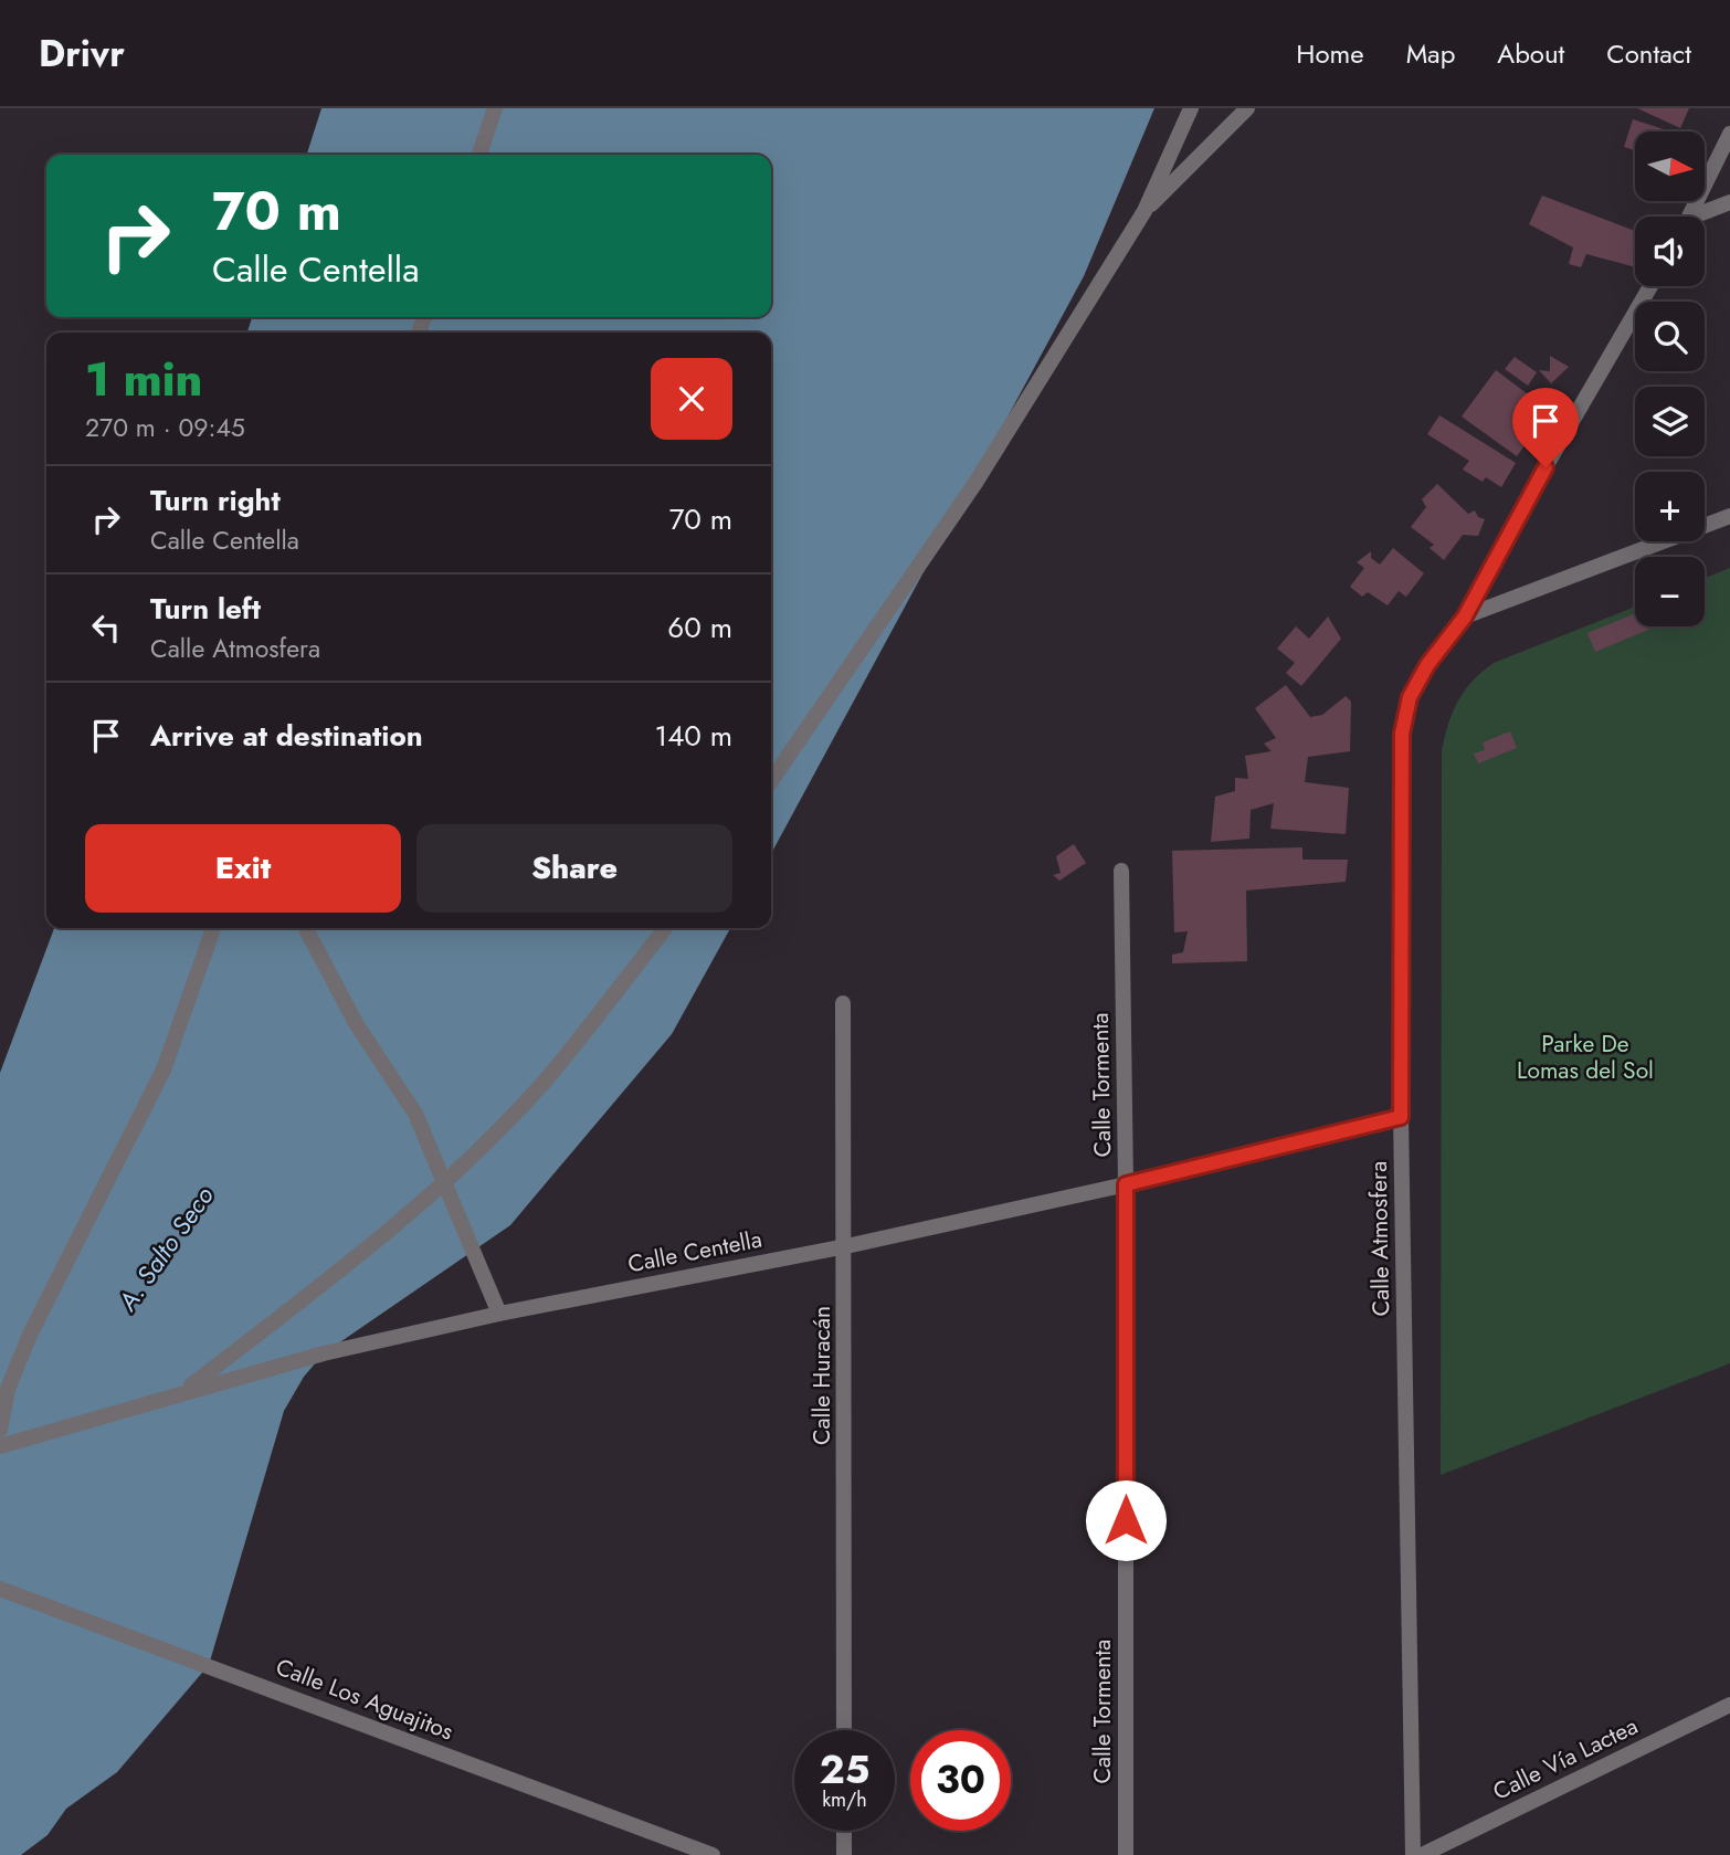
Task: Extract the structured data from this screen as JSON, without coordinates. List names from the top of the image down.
{
  "streets": {
    "street": [
      "Calle Tormenta",
      "Calle Atmosfera",
      "Calle Centella",
      "Calle Huracán",
      "Calle Los Aguajitos",
      "Calle Vía Lactea"
    ]
  },
  "crossings": [
    ["Calle Tormenta", "Calle Centella"],
    ["Calle Atmosfera", "Calle Centella"],
    ["Calle Centella", "Calle Huracán"]
  ],
  "water": ["A. Salto Seco"],
  "parks": ["Parke De Lomas del Sol"],
  "north": "right",
  "page": {
    "header": "Drivr",
    "nav": [
      "Home",
      "Map",
      "About",
      "Contact"
    ],
    "map_buttons": ["+", "−"],
    "turn": ["70 m", "Calle Centella"],
    "heading": ["1 min", "270 m · 09:45"],
    "list": [
      {
        "name": "Turn right",
        "note": "Calle Centella",
        "value": "70 m"
      },
      {
        "name": "Turn left",
        "note": "Calle Atmosfera",
        "value": "60 m"
      },
      {
        "name": "Arrive at destination",
        "value": "140 m"
      }
    ],
    "buttons": ["Exit", "Share"],
    "speed": "25 km/h",
    "limit": "30"
  }
}
